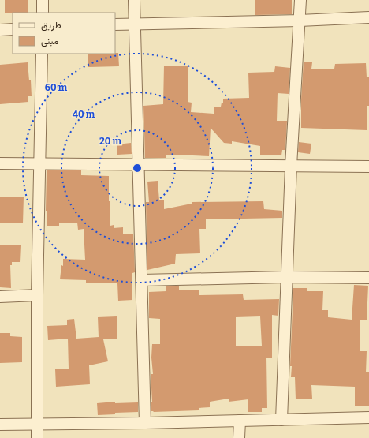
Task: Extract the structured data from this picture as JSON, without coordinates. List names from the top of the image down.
{
  "legend": ["طريق", "مبنى"],
  "rings": ["60 m", "40 m", "20 m"]
}
